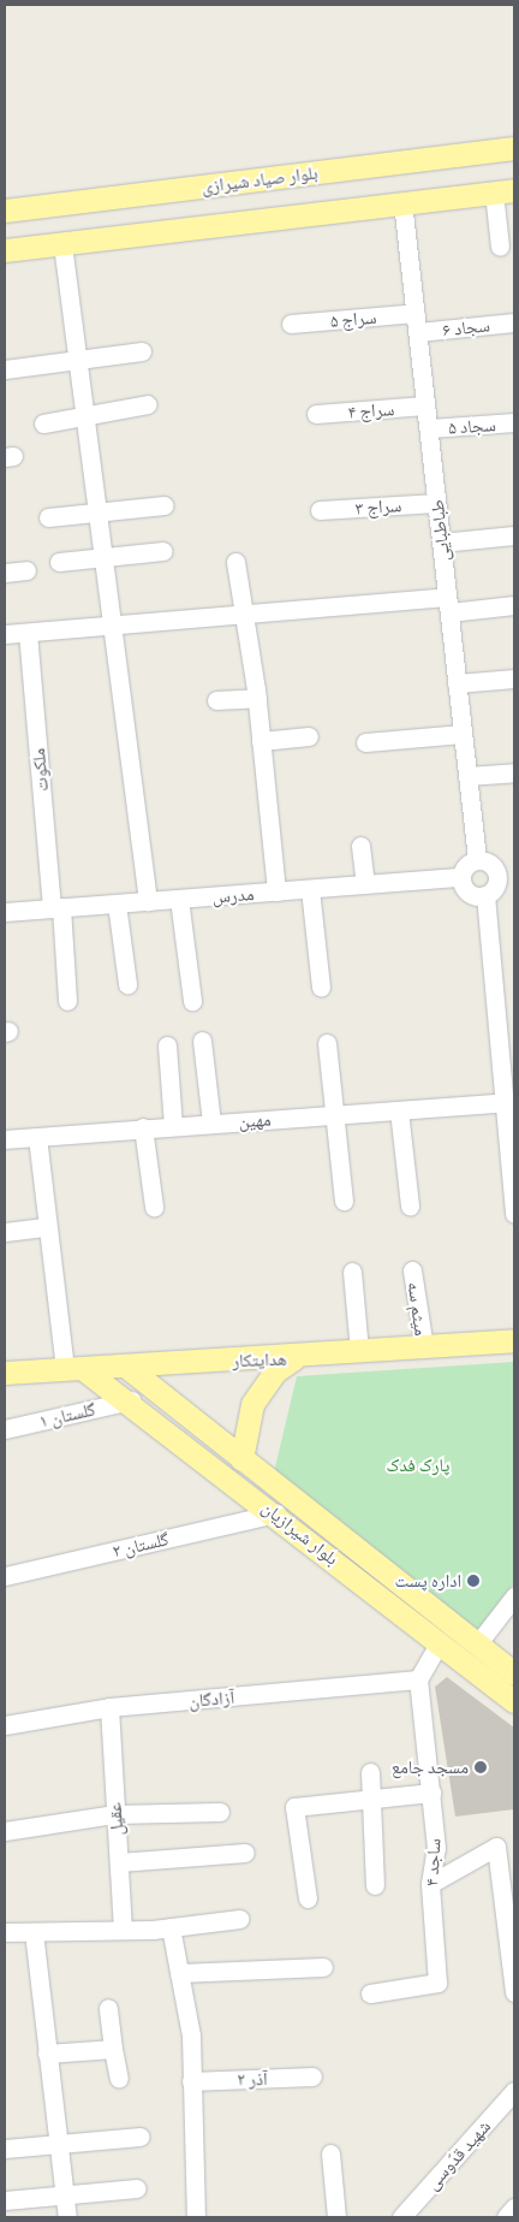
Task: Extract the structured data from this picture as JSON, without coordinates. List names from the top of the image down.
{
  "streets": {
    "main road": ["بلوار صیاد شیرازی", "هدایتکار", "بلوار شیرازیان"],
    "street": [
      "سراج ۵",
      "سجاد ۶",
      "سراج ۴",
      "سجاد ۵",
      "سراج ۳",
      "طباطبایی",
      "ملکوت",
      "مدرس",
      "مهین",
      "میثم سه",
      "گلستان ۱",
      "گلستان ۲",
      "آزادگان",
      "عقیل",
      "ساجد ۴",
      "آذر ۲",
      "شهید قدّوسی"
    ]
  },
  "crossings": [
    ["سراج ۵", "طباطبایی"],
    ["سجاد ۶", "طباطبایی"],
    ["سراج ۴", "طباطبایی"],
    ["سجاد ۵", "طباطبایی"],
    ["سراج ۳", "طباطبایی"],
    ["ملکوت", "مدرس"],
    ["میثم سه", "هدایتکار"],
    ["هدایتکار", "بلوار شیرازیان"],
    ["گلستان ۱", "بلوار شیرازیان"],
    ["بلوار شیرازیان", "گلستان ۲"],
    ["آزادگان", "عقیل"],
    ["آزادگان", "ساجد ۴"]
  ],
  "parks": ["پارک فدک"],
  "places": ["اداره پست", "مسجد جامع"]
}
